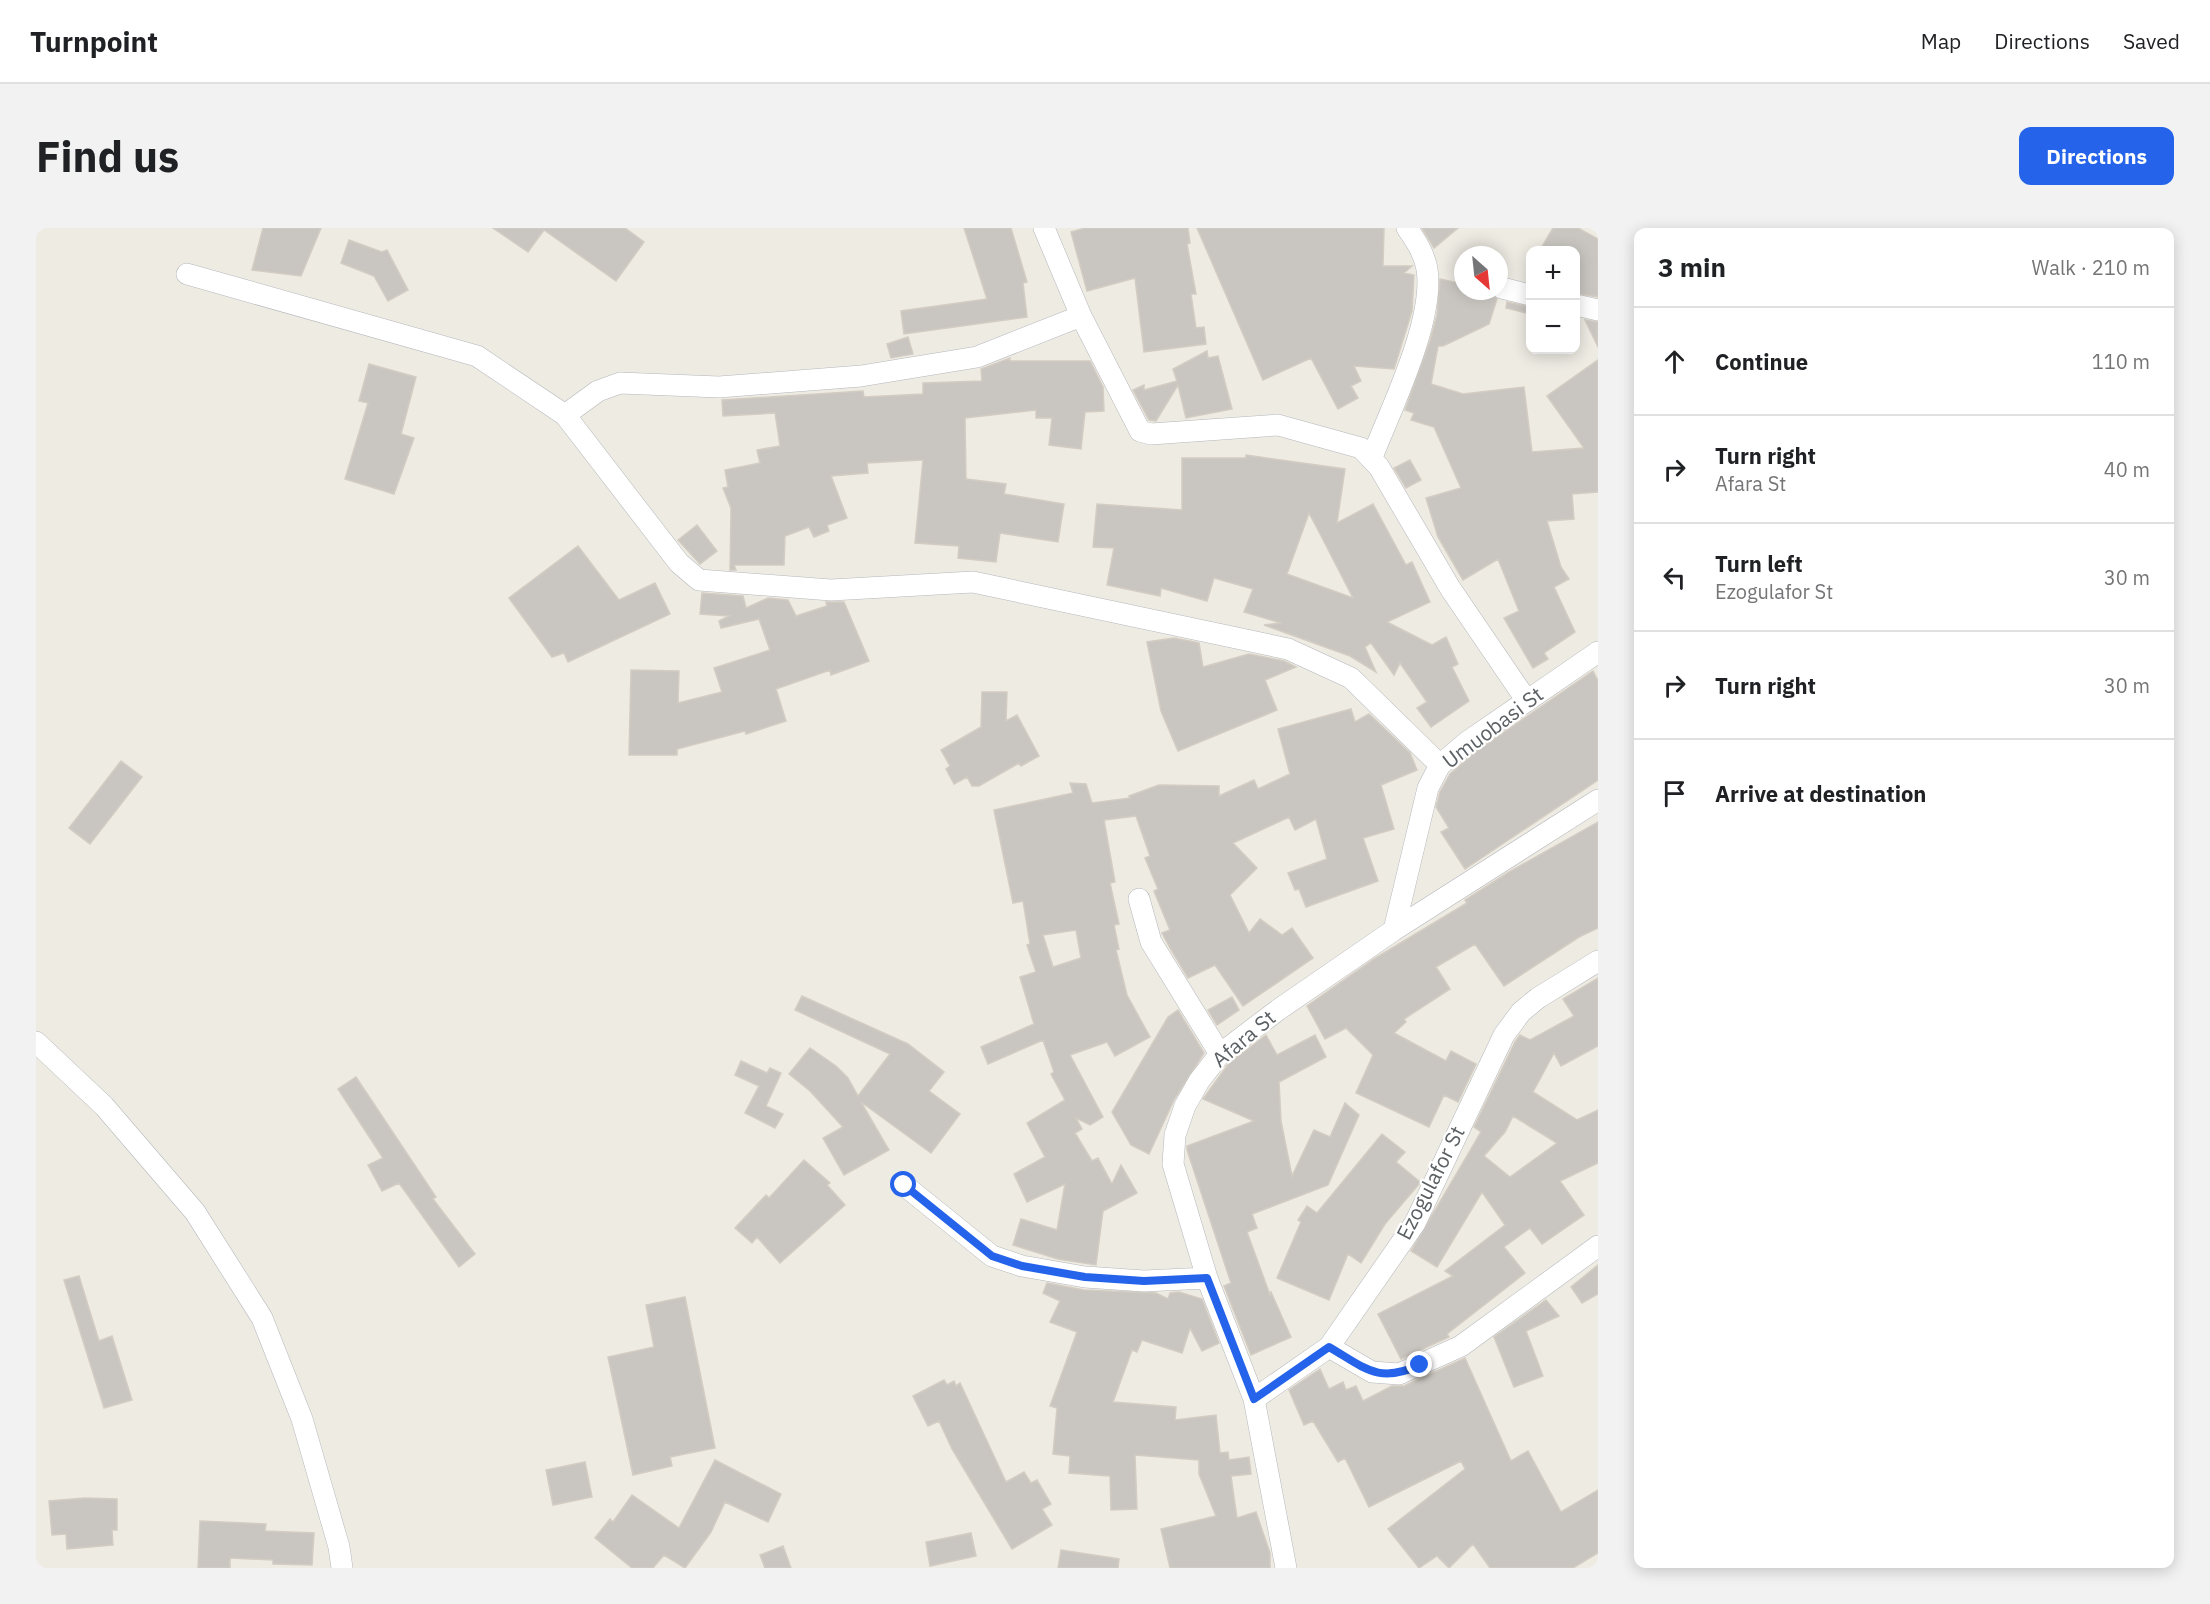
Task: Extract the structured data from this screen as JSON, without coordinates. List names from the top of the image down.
{
  "streets": {
    "street": ["Umuobasi St", "Afara St", "Ezogulafor St"]
  },
  "crossings": [
    ["Umuobasi St", "Afara St"],
    ["Afara St", "Ezogulafor St"]
  ],
  "north": "bottom right",
  "page": {
    "header": "Turnpoint",
    "nav": ["Map", "Directions", "Saved"],
    "buttons": "Directions",
    "title": "Find us",
    "heading": ["3 min", "Walk · 210 m"],
    "map_buttons": ["+", "−"],
    "list": [
      ["Continue", "110 m"],
      ["Turn right", "Afara St", "40 m"],
      ["Turn left", "Ezogulafor St", "30 m"],
      ["Turn right", "30 m"],
      "Arrive at destination"
    ]
  }
}
